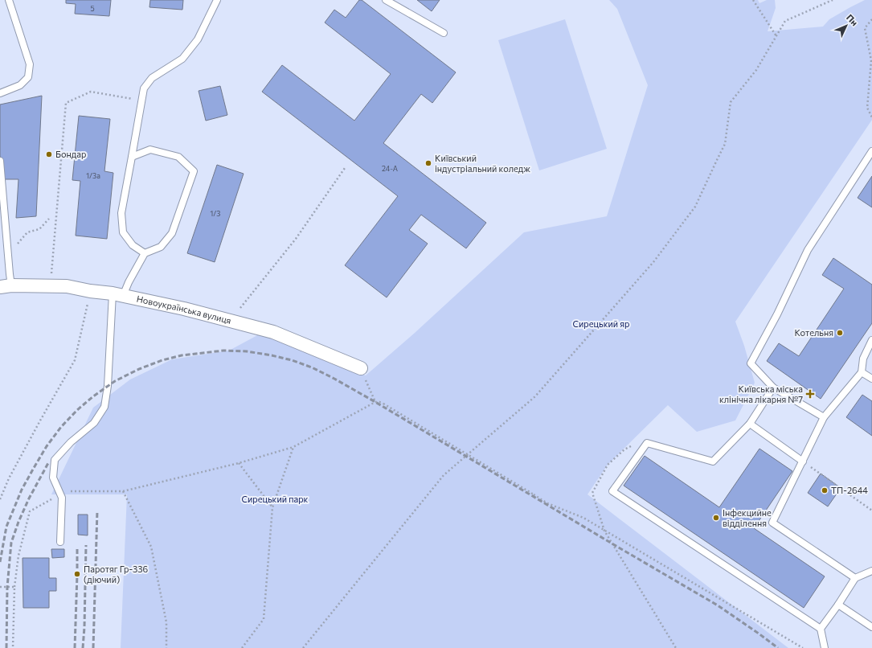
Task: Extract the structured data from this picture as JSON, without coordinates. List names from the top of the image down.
{
  "streets": {
    "street": ["Новоукраїнська вулиця"]
  },
  "parks": ["Сирецький яр", "Сирецький парк"],
  "places": {
    "other": [
      "Бондар",
      "Київський індустріальний коледж",
      "Котельня",
      "ТП-2644",
      "Інфекцийне відділення",
      "Паротяг Гр-336 (діючий)"
    ],
    "health": ["Київська міська клінічна лікарня №7"]
  },
  "house_numbers": [
    "5",
    "24-А",
    "1/3а",
    "1/3"
  ],
  "north": "top right"
}
